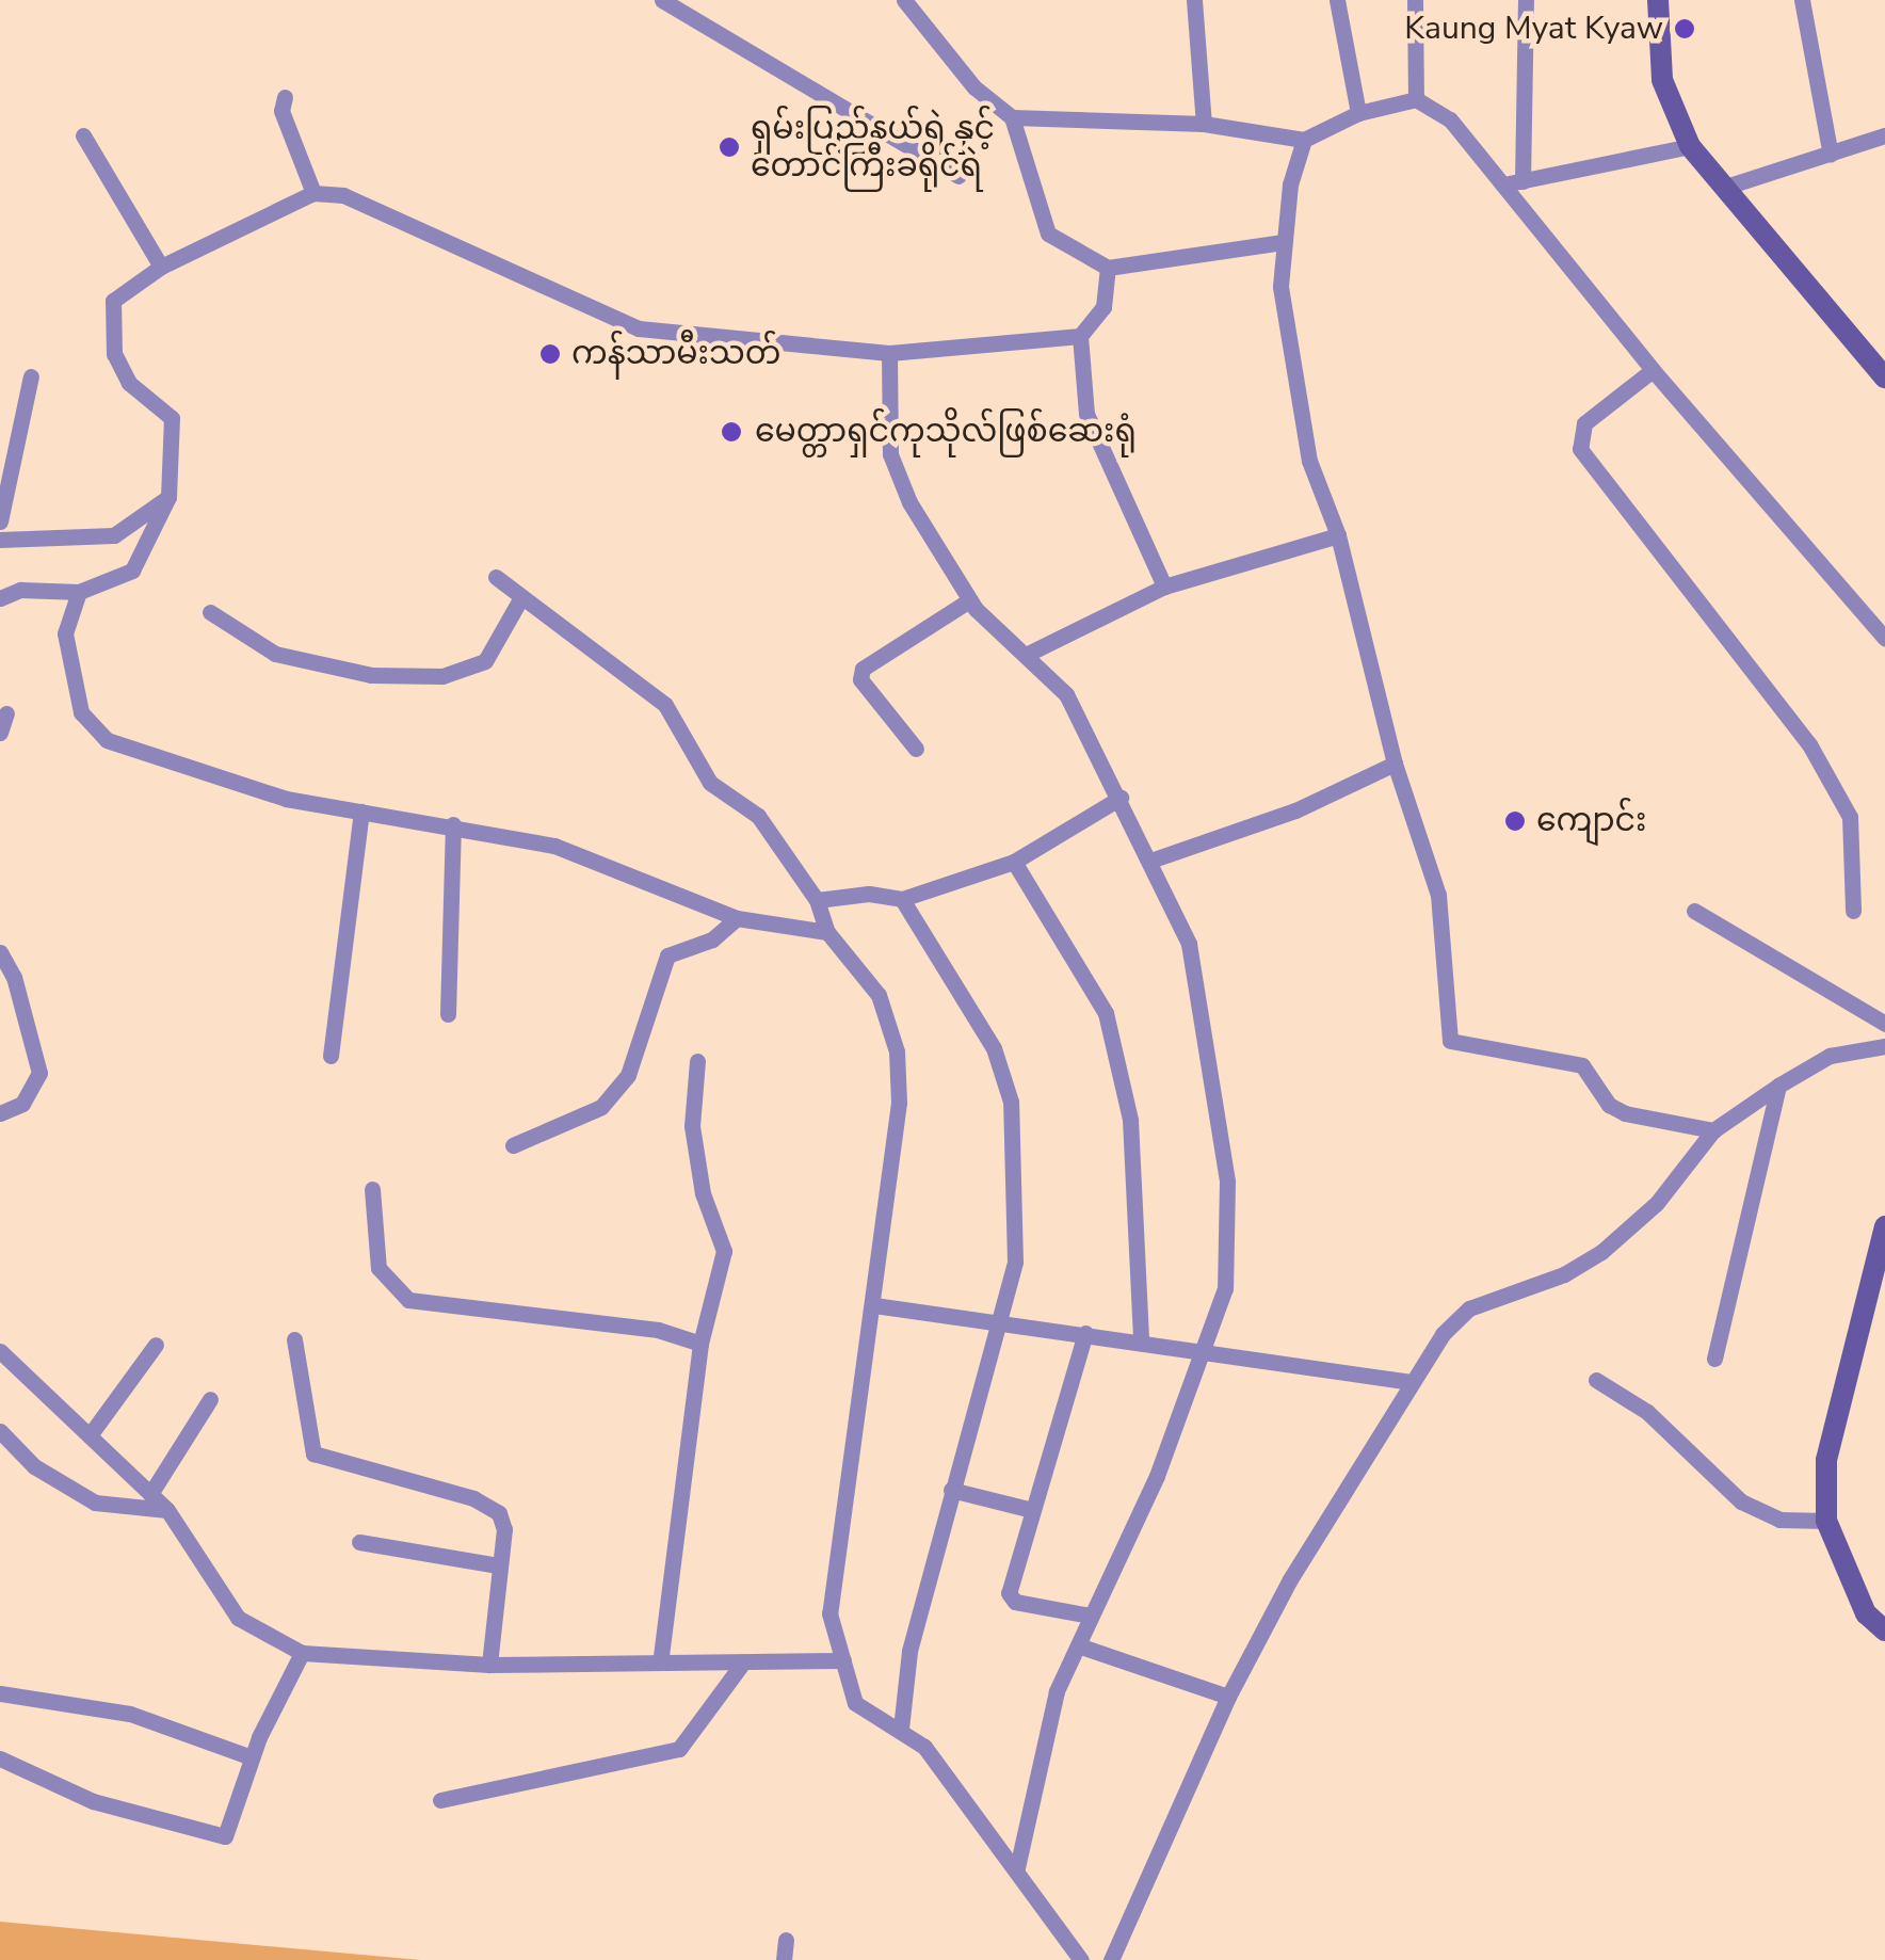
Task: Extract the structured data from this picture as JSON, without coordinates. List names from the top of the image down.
{
  "places": [
    "Kaung Myat Kyaw",
    "ရှမ်းပြည်နယ်ရဲ နှင့် တောင်ကြီးခရိုင်ရဲ",
    "ကန်သာမီးသတ်",
    "မေတ္တာရှင်ကုသိုလ်ဖြစ်ဆေးရုံ",
    "ကျောင်း"
  ]
}
